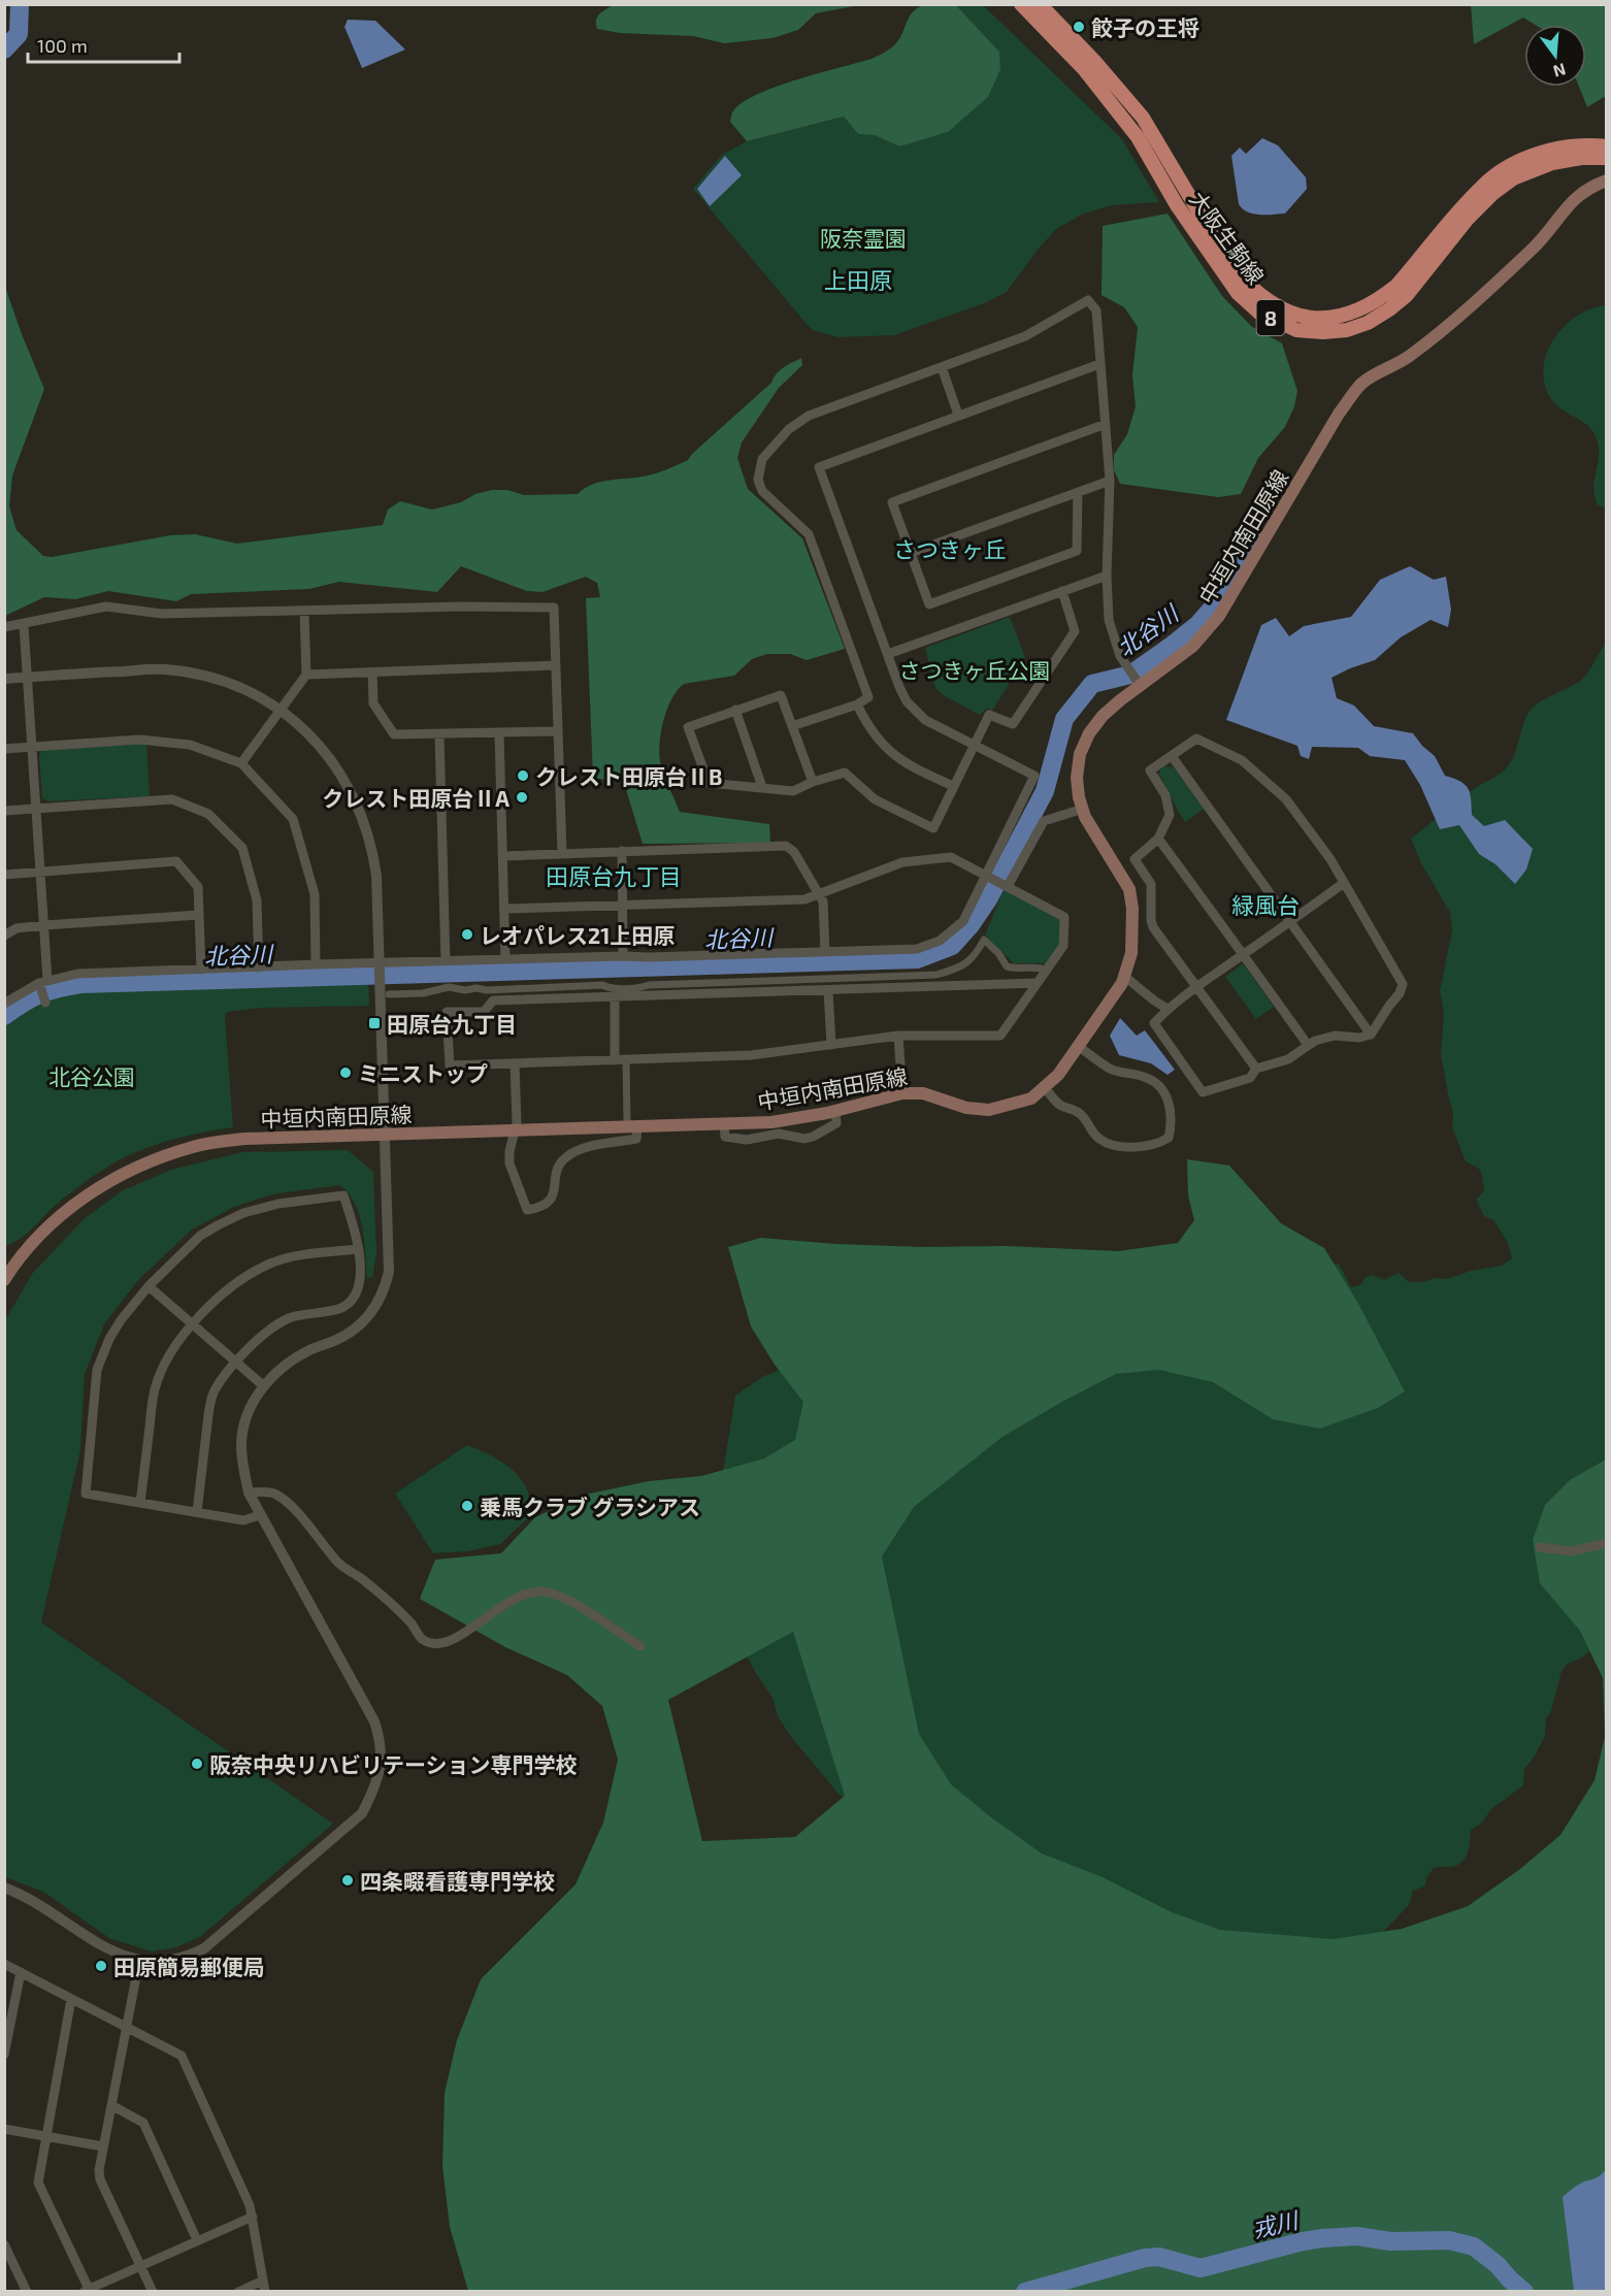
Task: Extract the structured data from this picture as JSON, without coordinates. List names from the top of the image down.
{
  "streets": {
    "main road": ["大阪生駒線", "8", "中垣内南田原線"]
  },
  "districts": [
    "上田原",
    "さつきヶ丘",
    "田原台九丁目",
    "緑風台"
  ],
  "water": ["北谷川", "戎川"],
  "parks": ["阪奈霊園", "さつきヶ丘公園", "北谷公園"],
  "places": {
    "other": [
      "餃子の王将",
      "クレスト田原台ⅡB",
      "クレスト田原台ⅡA",
      "レオパレス21上田原",
      "ミニストップ",
      "乗馬クラブ グラシアス",
      "阪奈中央リハビリテーション専門学校",
      "四条畷看護専門学校",
      "田原簡易郵便局"
    ],
    "transit": ["田原台九丁目"]
  },
  "scale_bar": "100 m",
  "north": "bottom"
}
